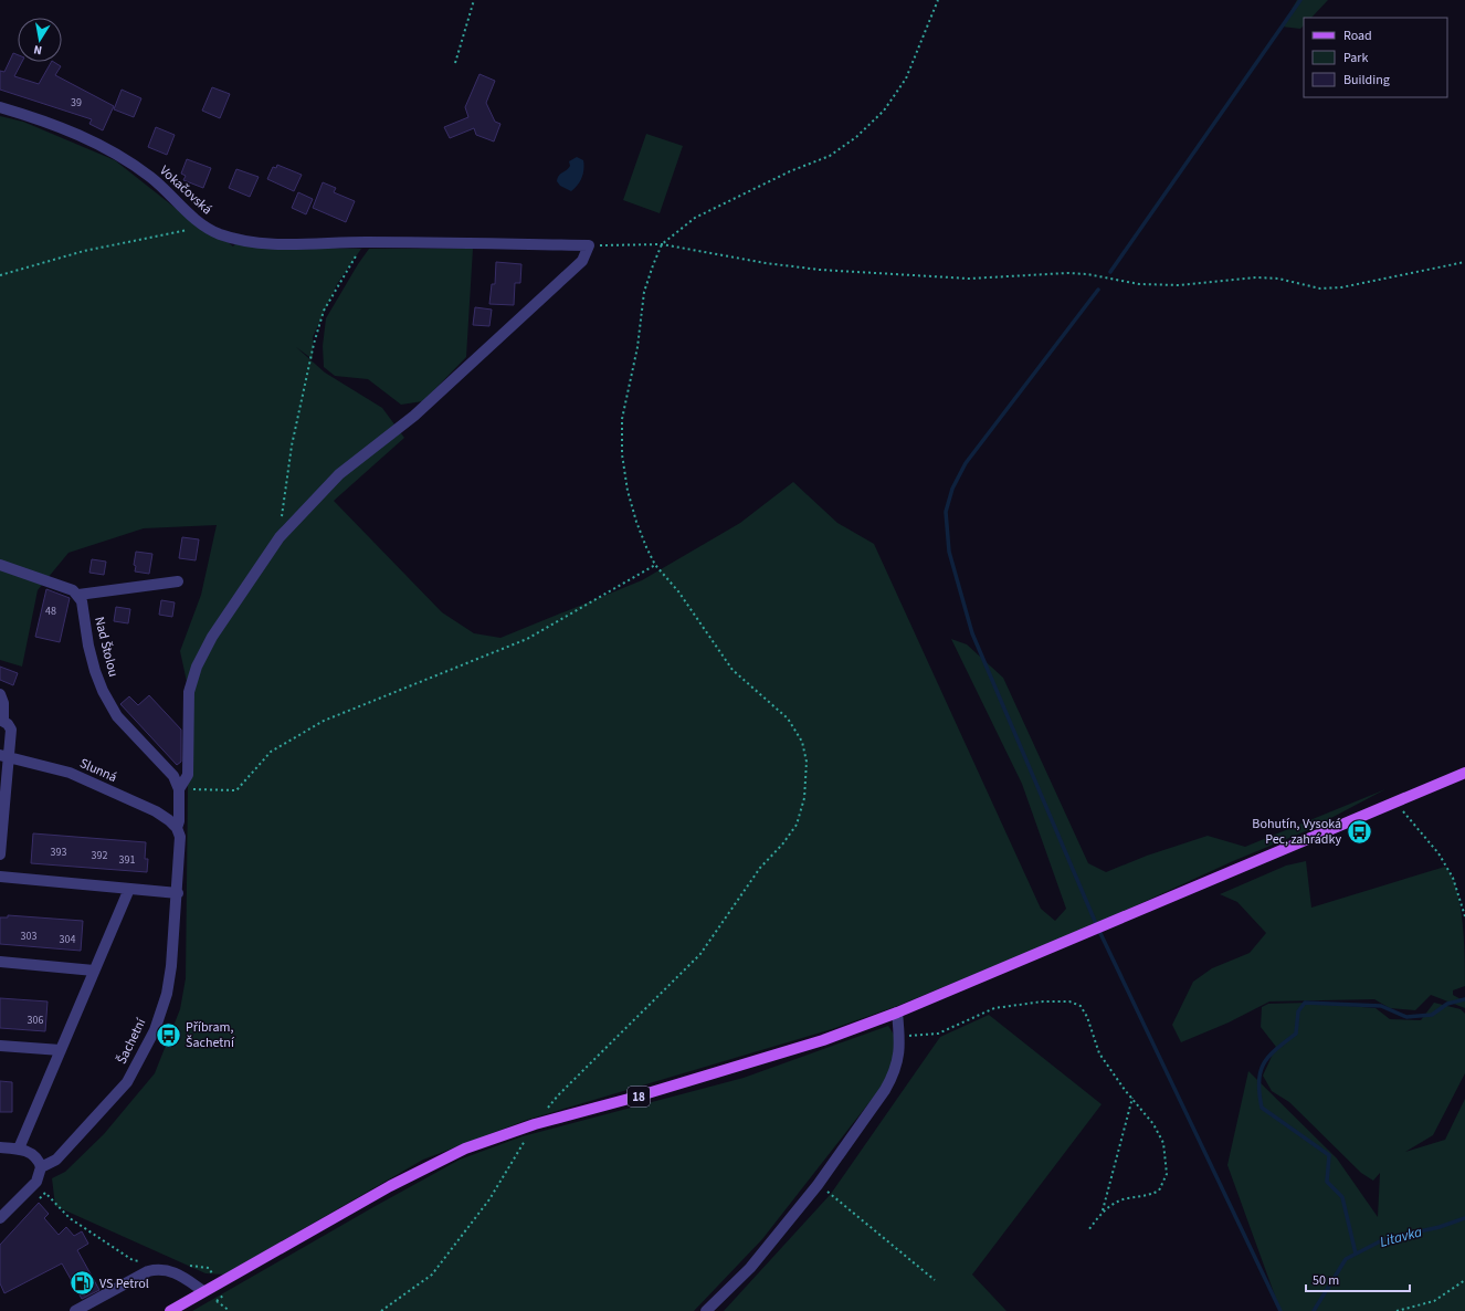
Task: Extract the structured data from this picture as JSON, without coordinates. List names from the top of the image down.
{
  "streets": {
    "main road": ["18"],
    "street": [
      "Vokačovská",
      "Nad Štolou",
      "Slunná",
      "Šachetní"
    ]
  },
  "crossings": [
    ["Nad Štolou", "Šachetní"],
    ["Slunná", "Šachetní"]
  ],
  "water": ["Litavka"],
  "places": {
    "bus stop": ["Bohutín, Vysoká Pec, zahrádky", "Příbram, Šachetní"],
    "fuel station": ["VS Petrol"]
  },
  "house_numbers": [
    "39",
    "48",
    "393",
    "392",
    "391",
    "303",
    "304",
    "306"
  ],
  "legend": ["Road", "Park", "Building"],
  "scale_bar": "50 m",
  "north": "bottom"
}
